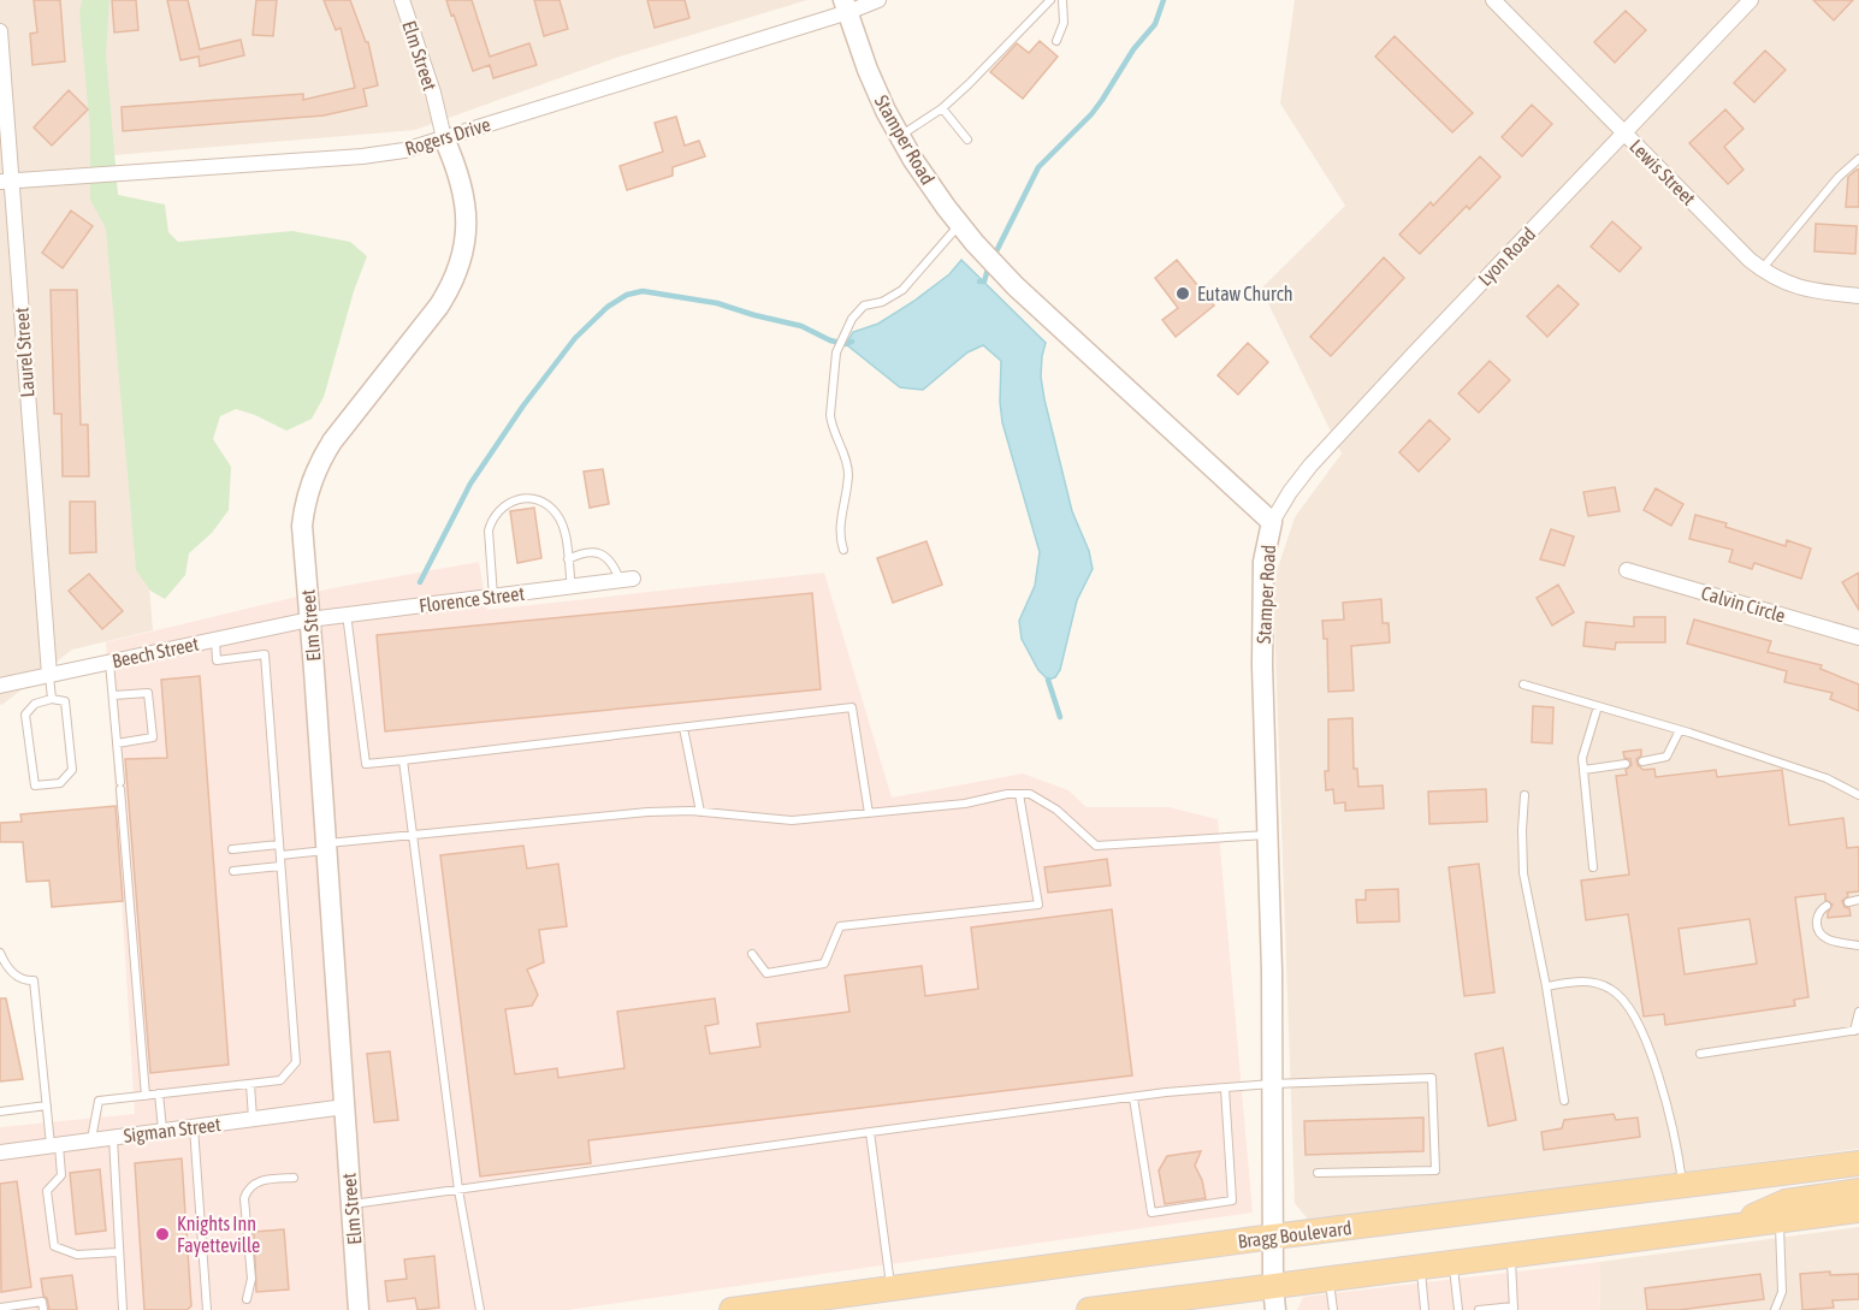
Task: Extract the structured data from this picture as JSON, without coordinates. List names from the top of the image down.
{
  "streets": {
    "main road": ["Bragg Boulevard"],
    "street": [
      "Elm Street",
      "Rogers Drive",
      "Stamper Road",
      "Lewis Street",
      "Lyon Road",
      "Laurel Street",
      "Florence Street",
      "Calvin Circle",
      "Beech Street",
      "Sigman Street"
    ]
  },
  "crossings": [
    ["Elm Street", "Rogers Drive"],
    ["Elm Street", "Florence Street"],
    ["Elm Street", "Beech Street"],
    ["Elm Street", "Sigman Street"],
    ["Rogers Drive", "Stamper Road"],
    ["Rogers Drive", "Laurel Street"],
    ["Stamper Road", "Lyon Road"],
    ["Stamper Road", "Bragg Boulevard"],
    ["Lewis Street", "Lyon Road"],
    ["Laurel Street", "Beech Street"],
    ["Florence Street", "Beech Street"]
  ],
  "places": ["Eutaw Church", "Knights Inn Fayetteville"]
}
